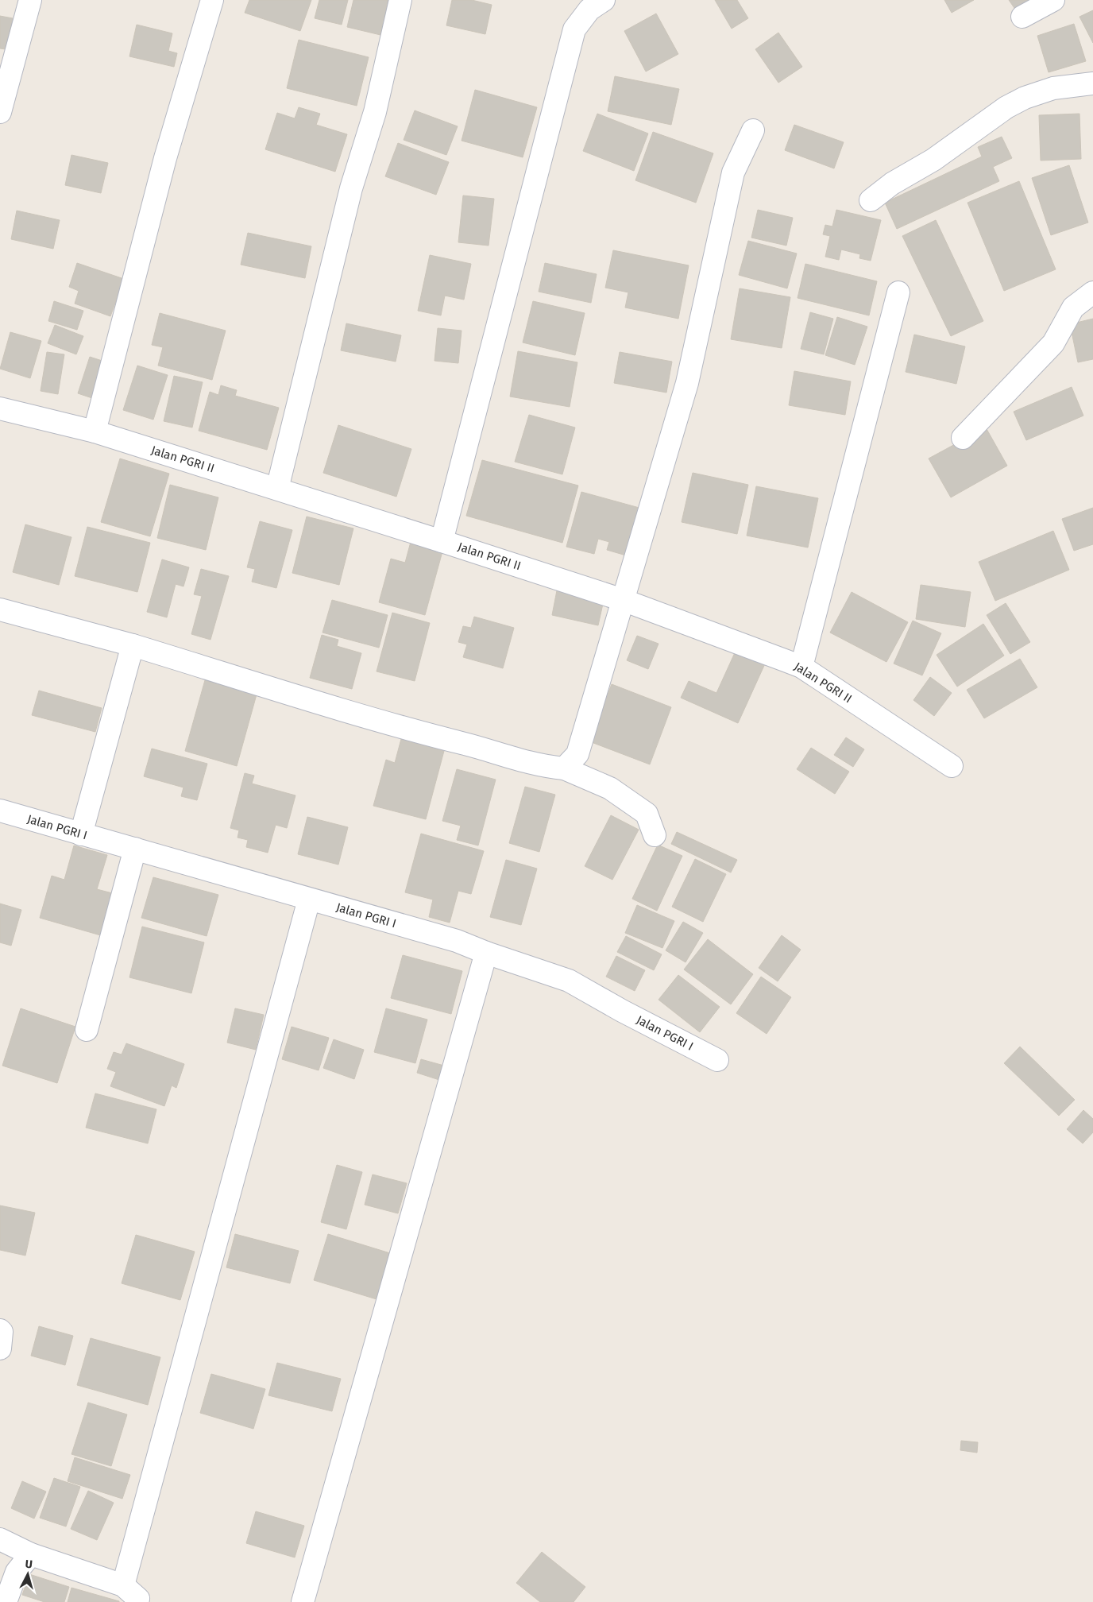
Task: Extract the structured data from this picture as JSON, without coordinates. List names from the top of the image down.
{
  "streets": {
    "street": ["Jalan PGRI II", "Jalan PGRI I"]
  },
  "north": "top"
}
